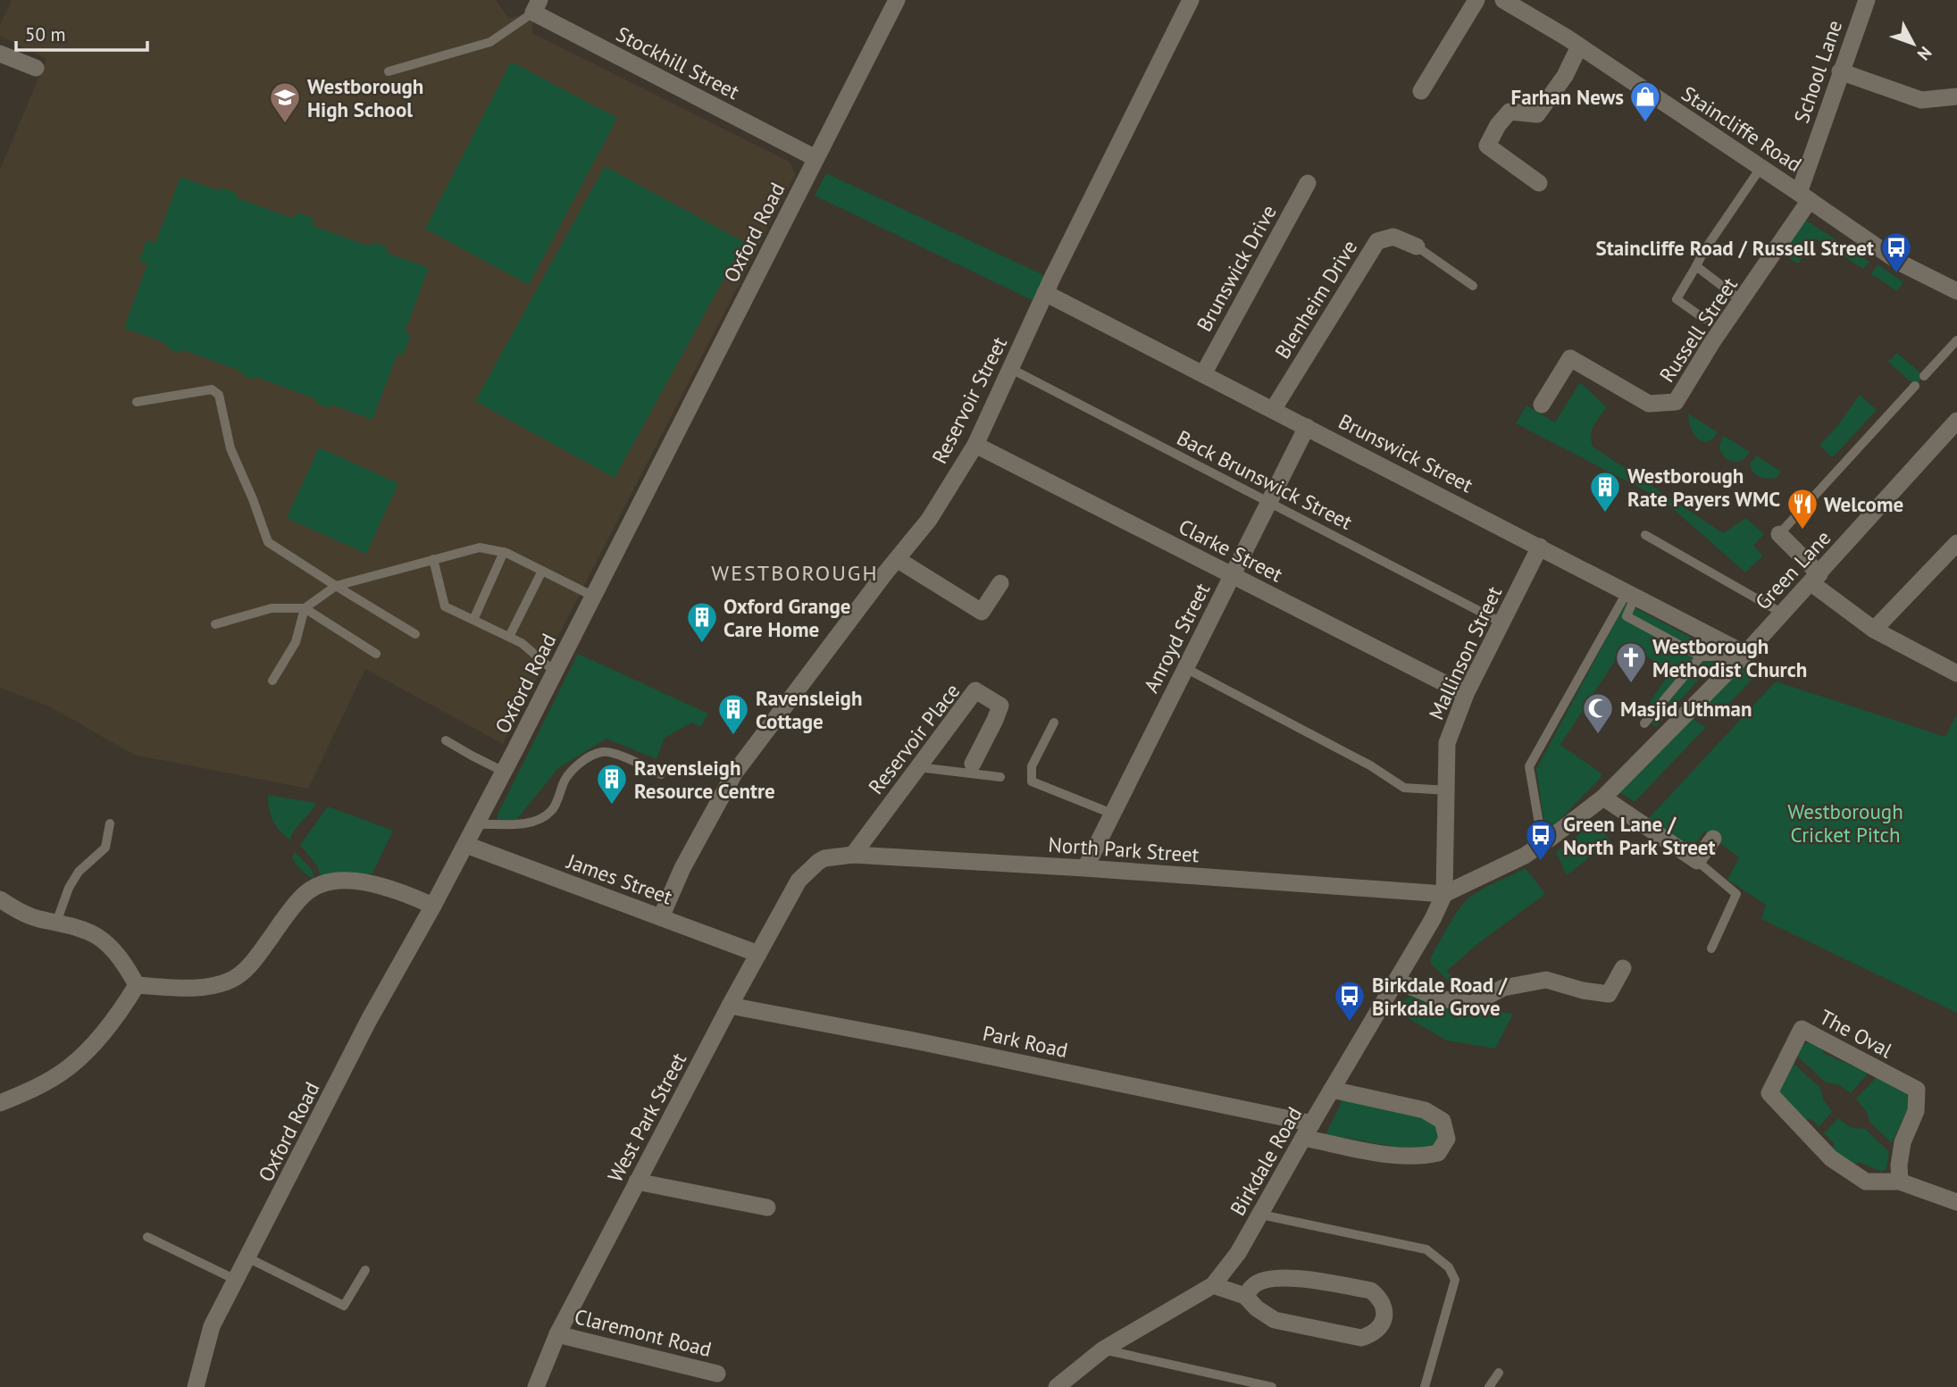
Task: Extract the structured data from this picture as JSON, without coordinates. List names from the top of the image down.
{
  "streets": {
    "street": [
      "Stockhill Street",
      "School Lane",
      "Staincliffe Road",
      "Oxford Road",
      "Brunswick Drive",
      "Blenheim Drive",
      "Russell Street",
      "Reservoir Street",
      "Brunswick Street",
      "Clarke Street",
      "Green Lane",
      "Anroyd Street",
      "Mallinson Street",
      "Reservoir Place",
      "North Park Street",
      "James Street",
      "The Oval",
      "Park Road",
      "West Park Street",
      "Birkdale Road",
      "Claremont Road"
    ],
    "lane": ["Back Brunswick Street"]
  },
  "crossings": [
    ["Stockhill Street", "Oxford Road"],
    ["School Lane", "Staincliffe Road"],
    ["School Lane", "Russell Street"],
    ["Staincliffe Road", "Russell Street"],
    ["Oxford Road", "James Street"],
    ["Brunswick Drive", "Brunswick Street"],
    ["Blenheim Drive", "Brunswick Street"],
    ["Reservoir Street", "Brunswick Street"],
    ["Reservoir Street", "Back Brunswick Street"],
    ["Reservoir Street", "Clarke Street"],
    ["Reservoir Street", "James Street"],
    ["Brunswick Street", "Green Lane"],
    ["Brunswick Street", "Anroyd Street"],
    ["Brunswick Street", "Mallinson Street"],
    ["Back Brunswick Street", "Anroyd Street"],
    ["Back Brunswick Street", "Mallinson Street"],
    ["Clarke Street", "Anroyd Street"],
    ["Clarke Street", "Mallinson Street"],
    ["Green Lane", "Mallinson Street"],
    ["Green Lane", "North Park Street"],
    ["Green Lane", "Birkdale Road"],
    ["Anroyd Street", "North Park Street"],
    ["Mallinson Street", "North Park Street"],
    ["Mallinson Street", "Birkdale Road"],
    ["Reservoir Place", "North Park Street"],
    ["North Park Street", "West Park Street"],
    ["North Park Street", "Birkdale Road"],
    ["James Street", "West Park Street"],
    ["Park Road", "West Park Street"],
    ["Park Road", "Birkdale Road"],
    ["West Park Street", "Claremont Road"]
  ],
  "districts": ["WESTBOROUGH"],
  "parks": ["Westborough Cricket Pitch"],
  "places": {
    "shop": ["Farhan News"],
    "school or university": ["Westborough High School"],
    "bus stop": ["Staincliffe Road / Russell Street", "Green Lane / North Park Street", "Birkdale Road / Birkdale Grove"],
    "building": [
      "Westborough Rate Payers WMC",
      "Oxford Grange Care Home",
      "Ravensleigh Cottage",
      "Ravensleigh Resource Centre"
    ],
    "restaurant": ["Welcome"],
    "church": ["Westborough Methodist Church"],
    "mosque": ["Masjid Uthman"]
  },
  "scale_bar": "50 m",
  "north": "bottom right"
}
